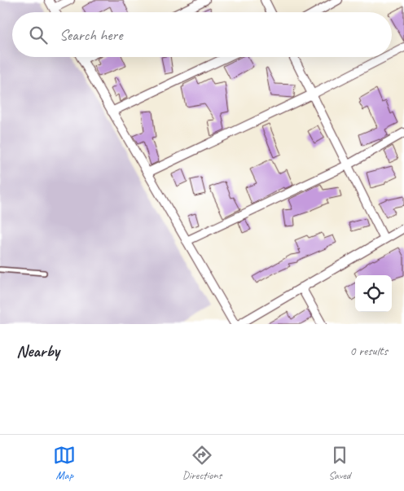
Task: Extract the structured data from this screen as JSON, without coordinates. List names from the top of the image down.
{
  "page": {
    "search": "Search here",
    "heading": ["Nearby", "0 results"],
    "nav": ["Map", "Directions", "Saved"]
  }
}
